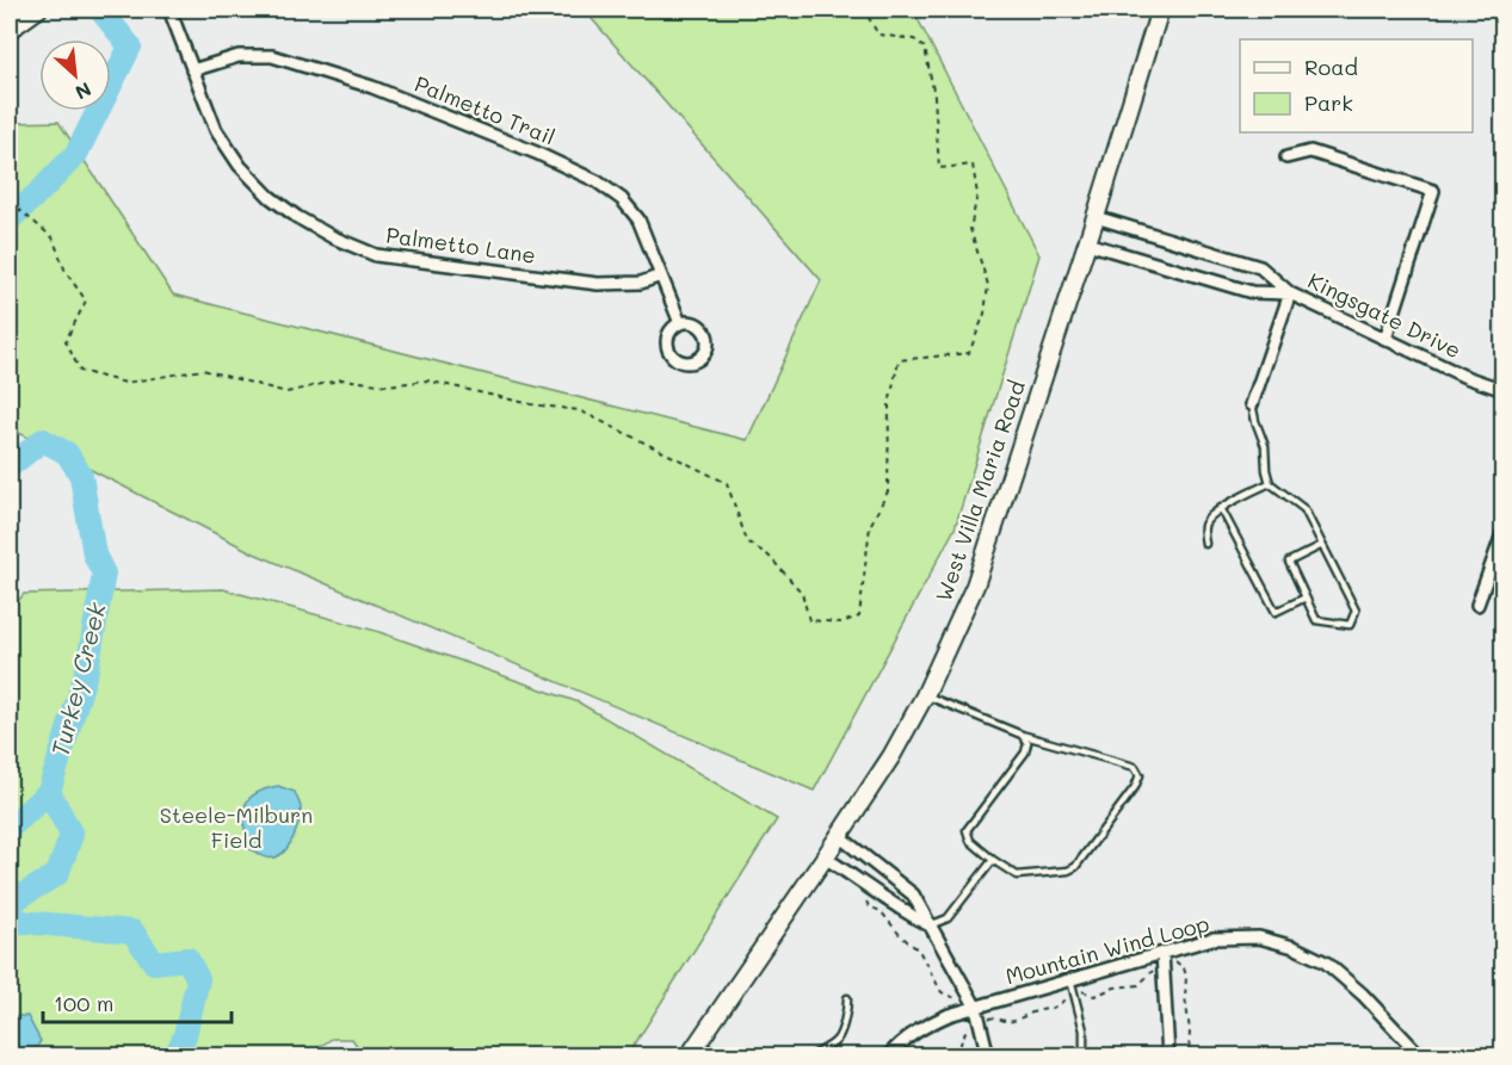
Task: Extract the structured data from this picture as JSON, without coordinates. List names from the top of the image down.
{
  "streets": {
    "main road": ["West Villa Maria Road"],
    "street": [
      "Palmetto Trail",
      "Palmetto Lane",
      "Kingsgate Drive",
      "Mountain Wind Loop"
    ]
  },
  "crossings": [
    ["Palmetto Trail", "Palmetto Lane"],
    ["Kingsgate Drive", "West Villa Maria Road"]
  ],
  "water": ["Turkey Creek"],
  "parks": ["Steele-Milburn Field"],
  "legend": ["Road", "Park"],
  "scale_bar": "100 m",
  "north": "bottom right"
}
